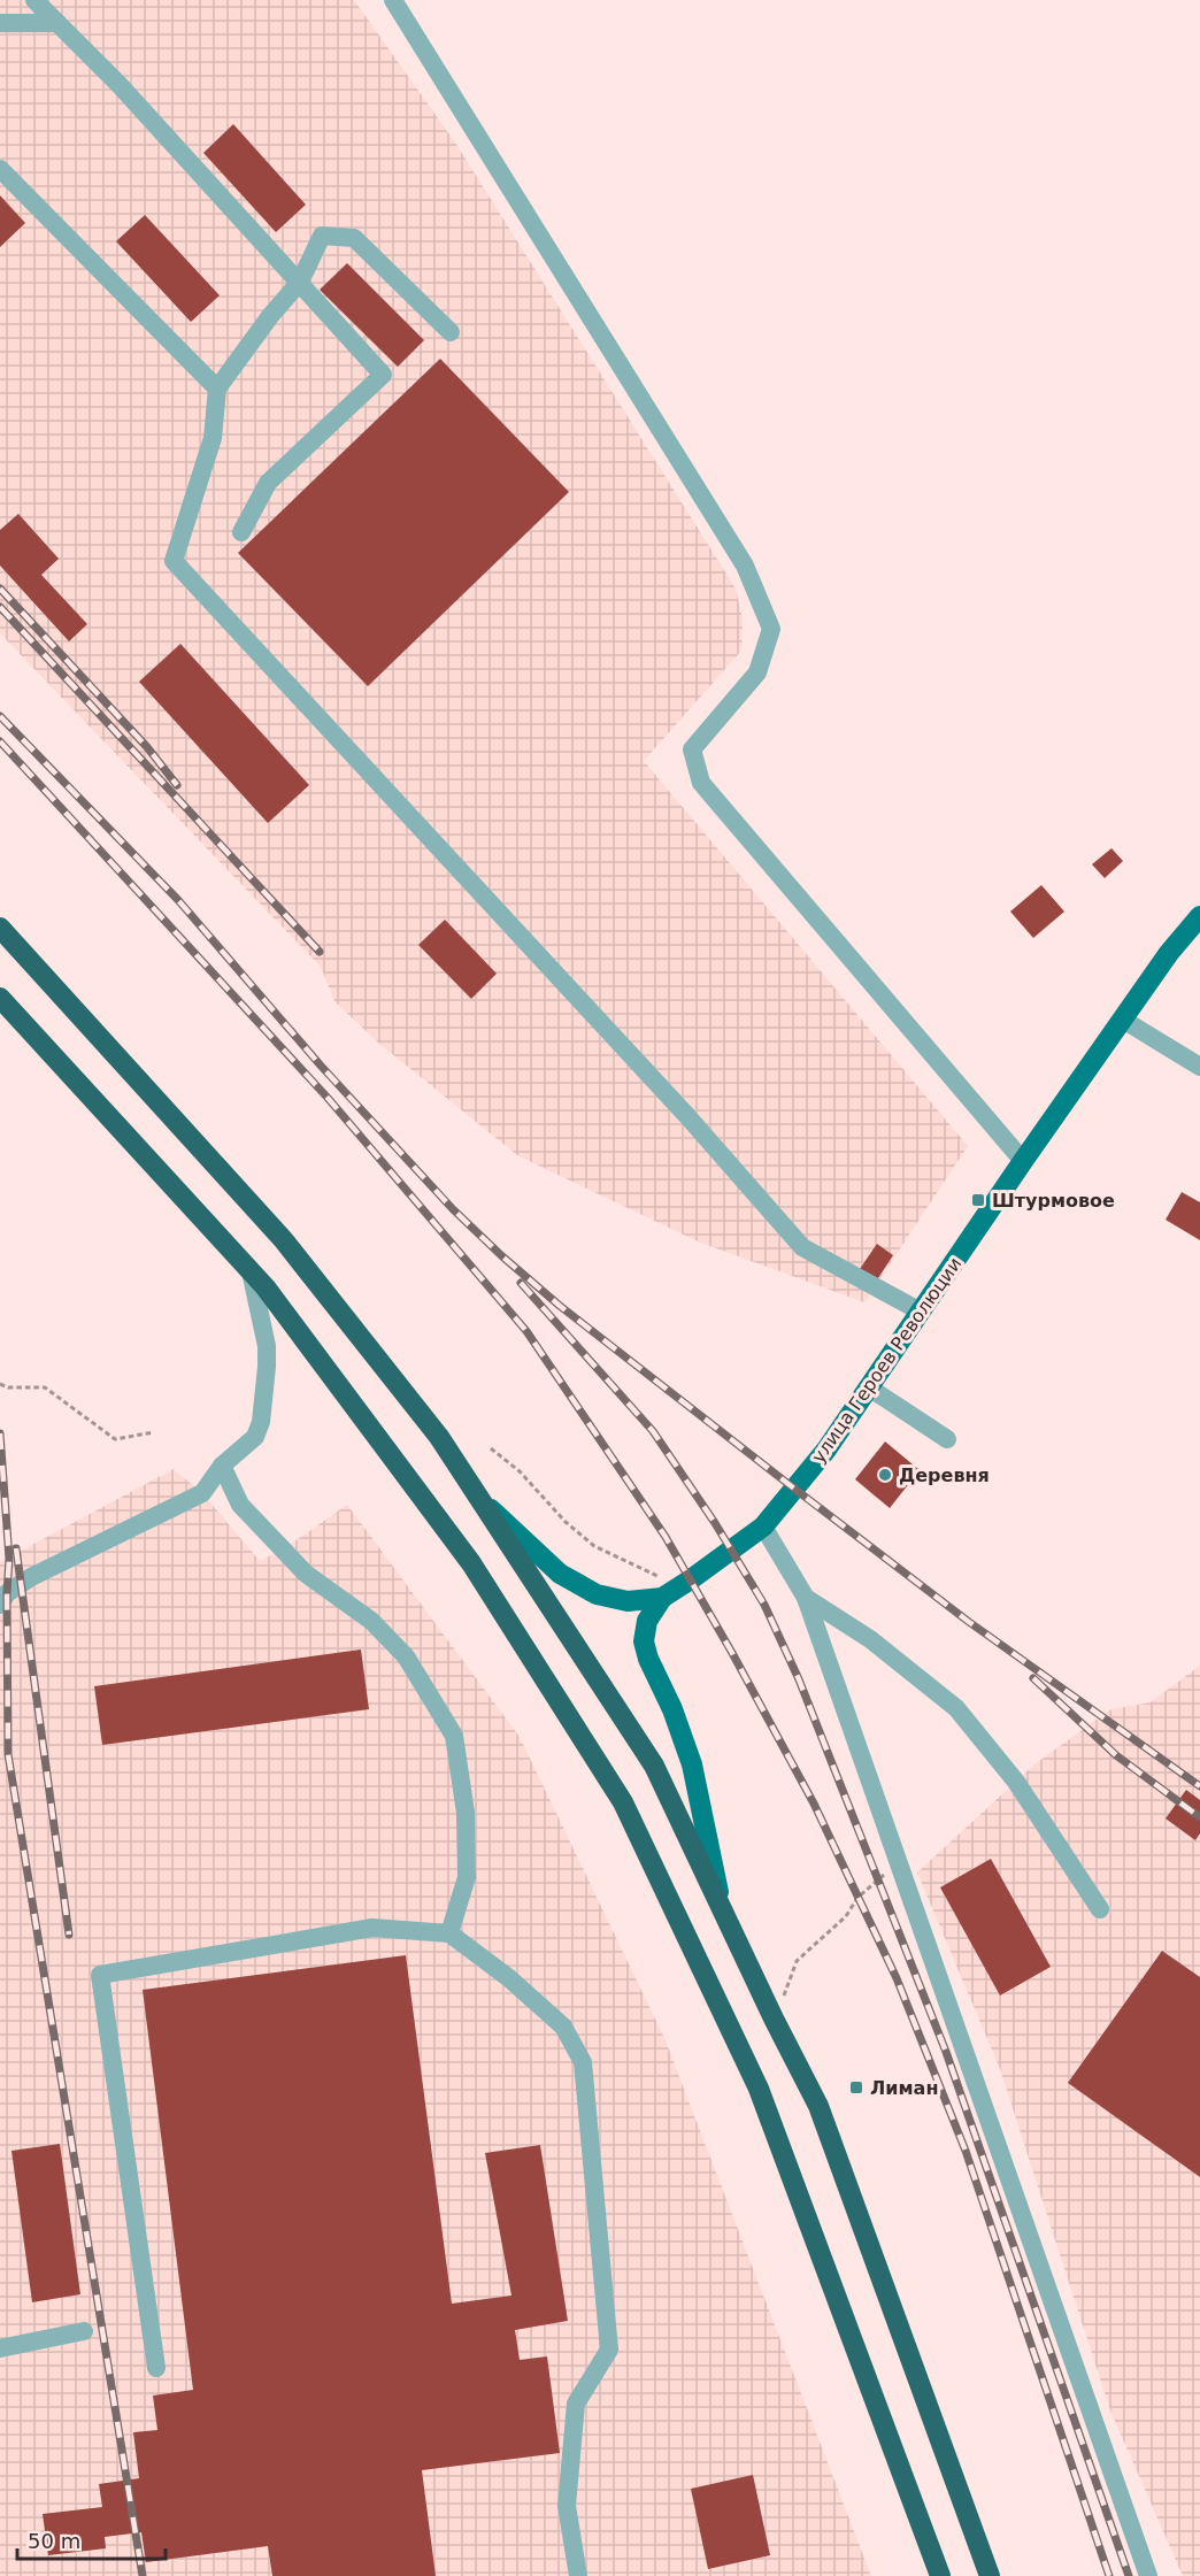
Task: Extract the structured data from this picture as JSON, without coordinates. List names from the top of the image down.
{
  "streets": {
    "main road": ["улица Героев Революции"]
  },
  "places": {
    "transit": ["Штурмовое", "Лиман"],
    "other": ["Деревня"]
  },
  "scale_bar": "50 m"
}
